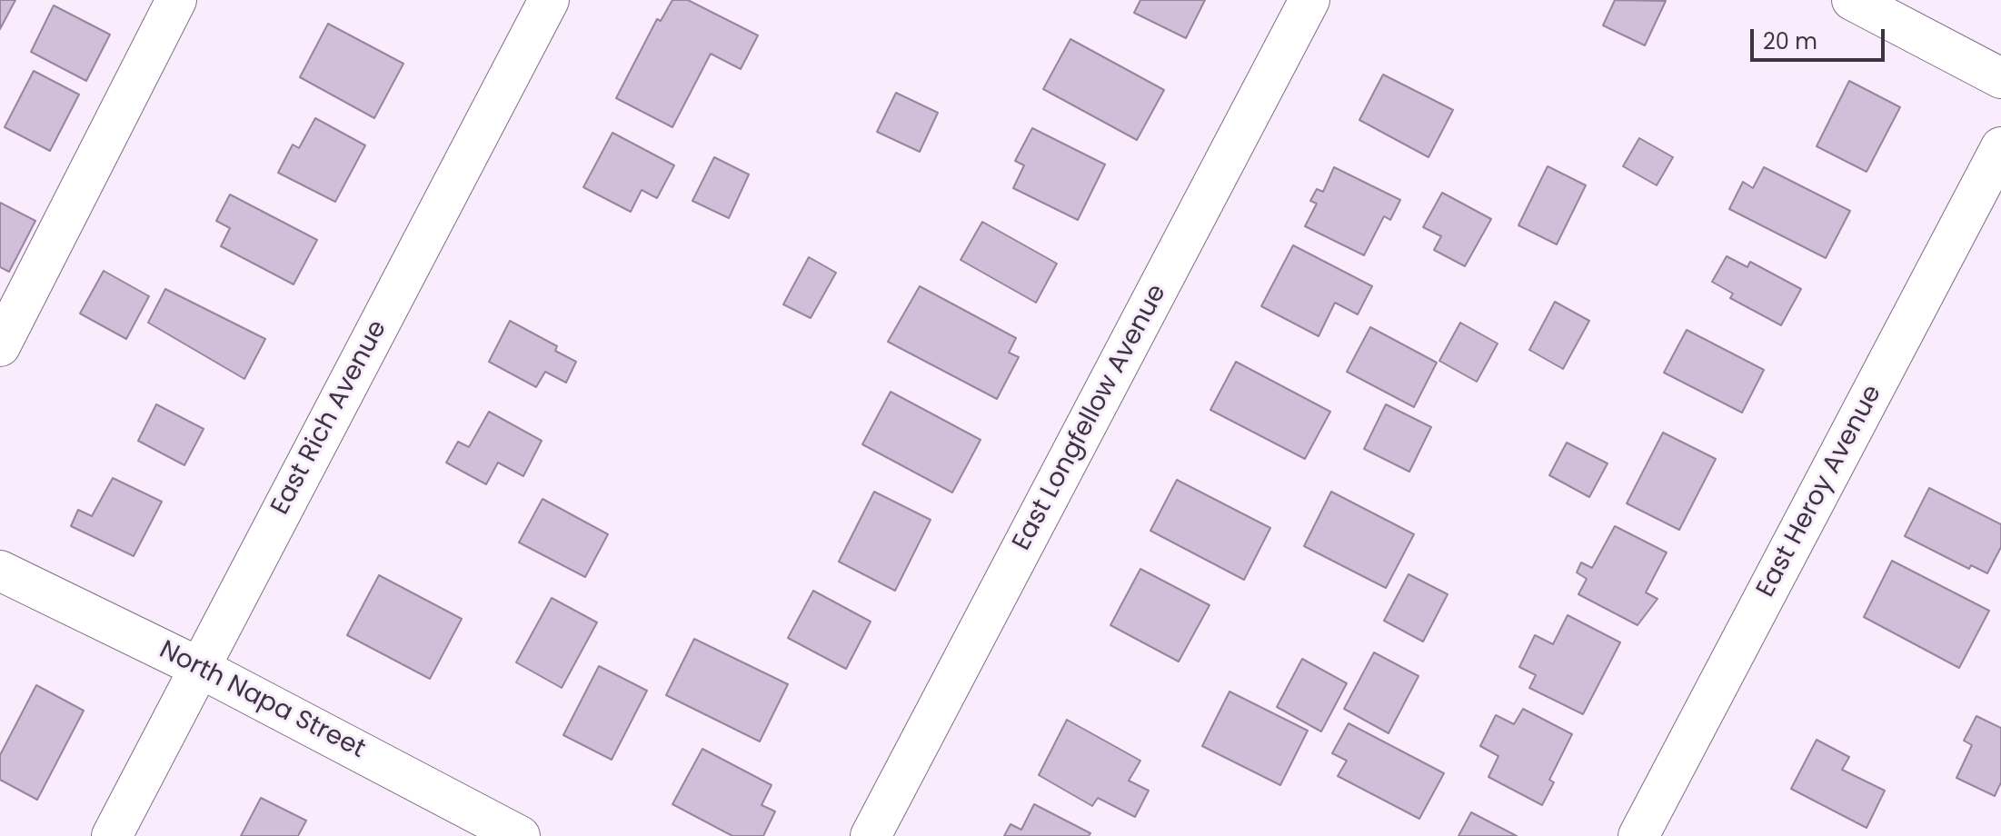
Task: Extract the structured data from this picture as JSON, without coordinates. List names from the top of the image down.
{
  "streets": {
    "street": [
      "East Rich Avenue",
      "East Longfellow Avenue",
      "East Heroy Avenue",
      "North Napa Street"
    ]
  },
  "crossings": [
    ["East Rich Avenue", "North Napa Street"]
  ],
  "scale_bar": "20 m"
}
